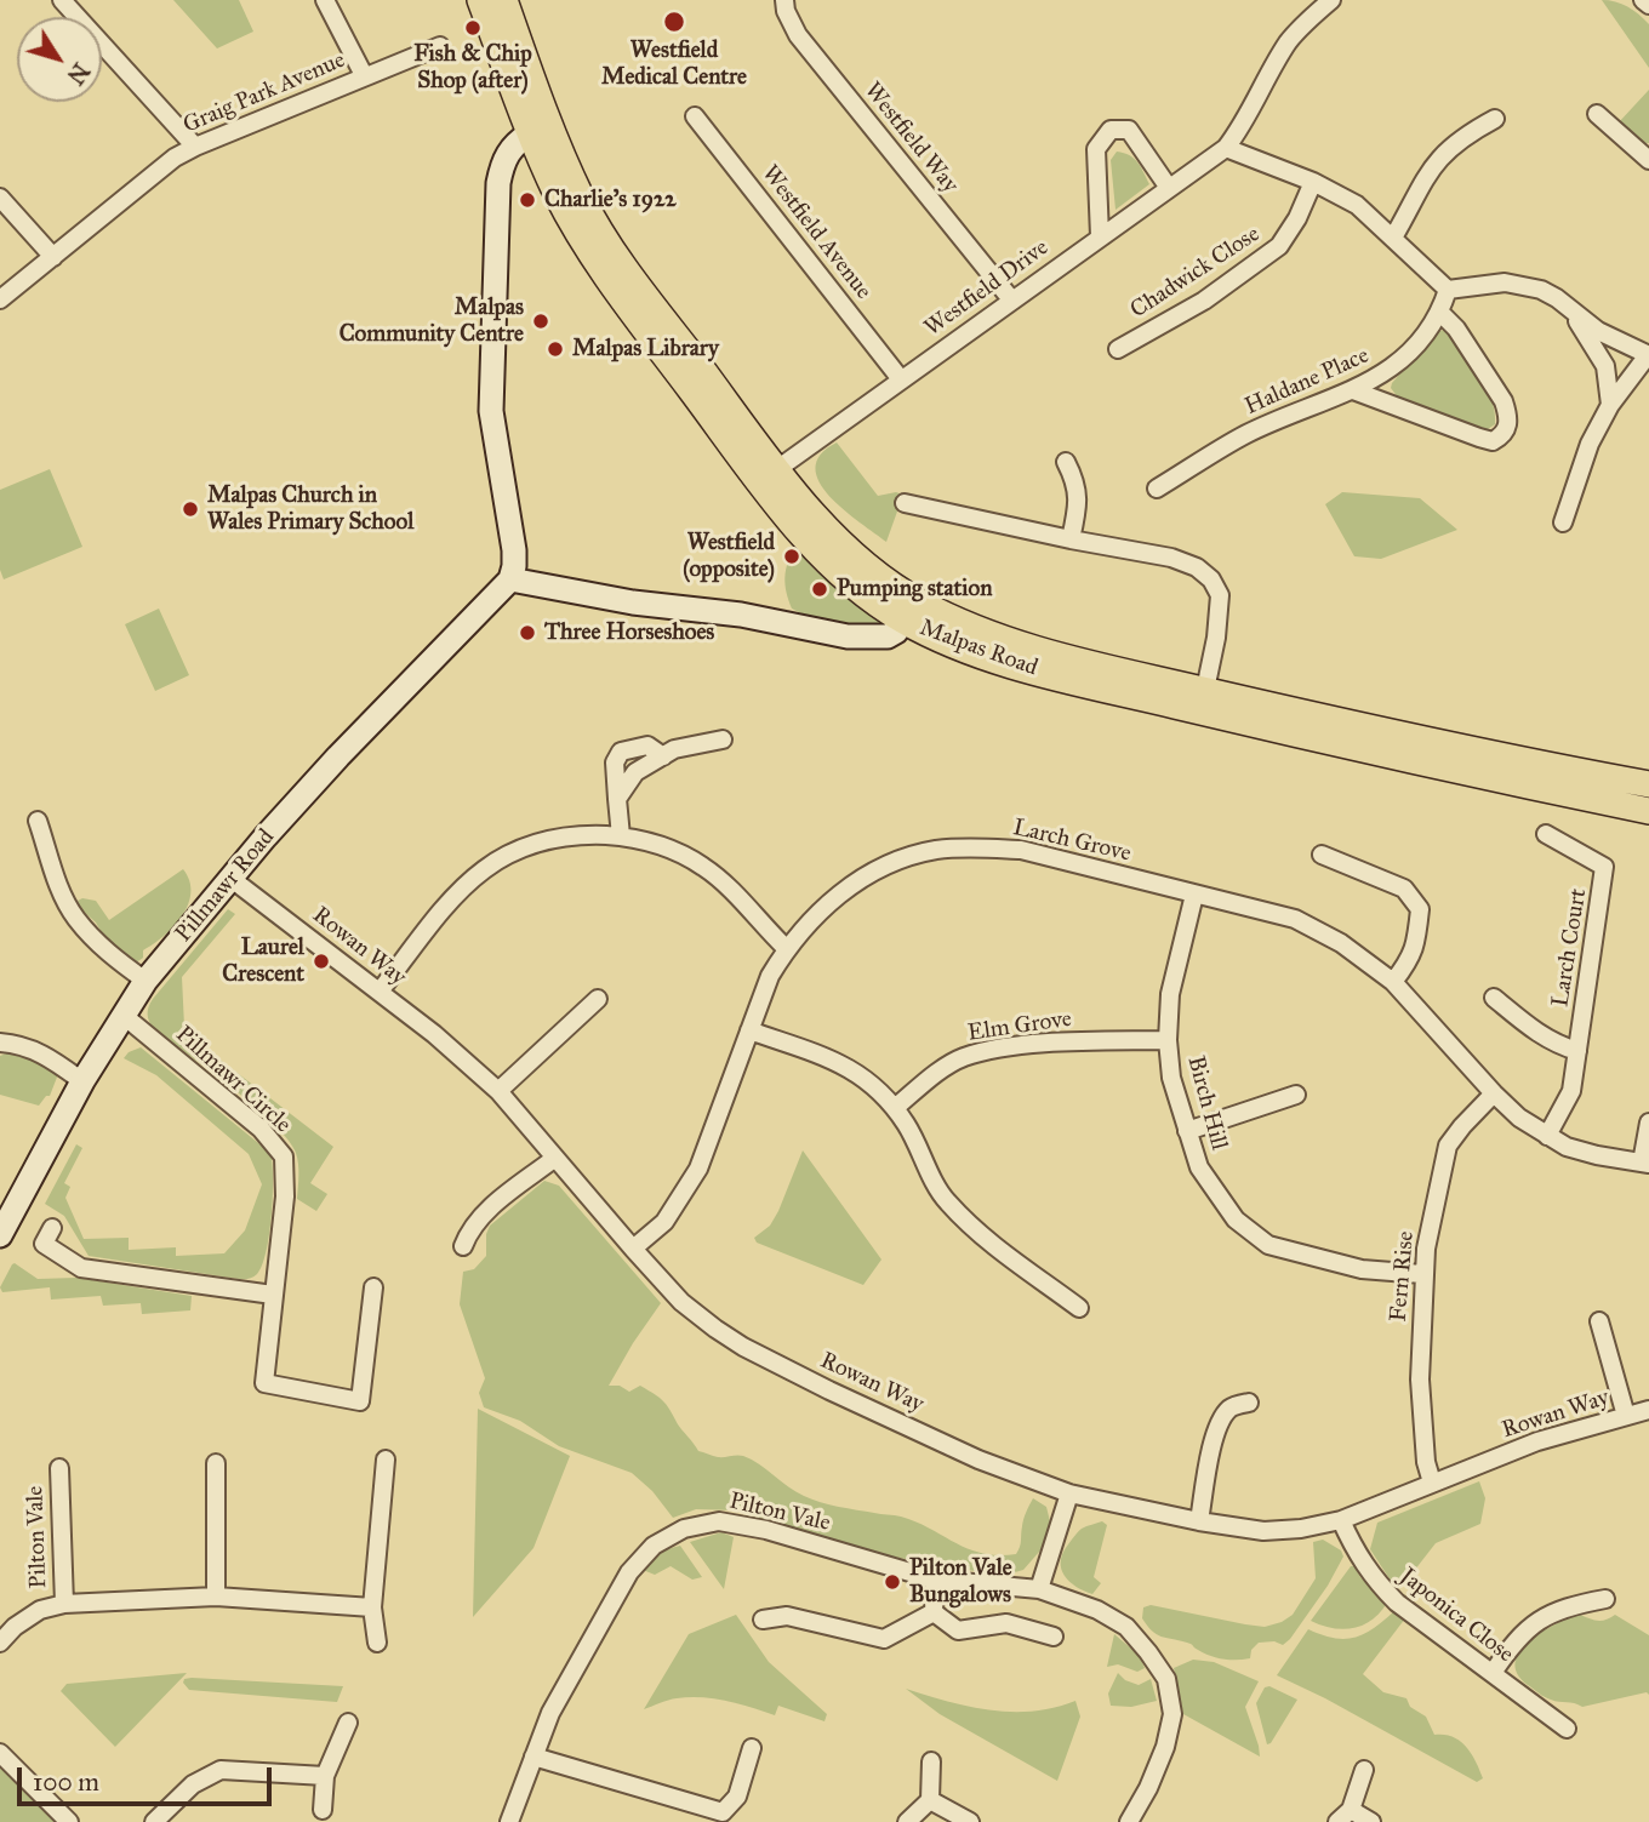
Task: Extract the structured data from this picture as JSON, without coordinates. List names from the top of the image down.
{
  "streets": {
    "main road": ["Malpas Road"],
    "street": [
      "Graig Park Avenue",
      "Westfield Way",
      "Westfield Avenue",
      "Chadwick Close",
      "Westfield Drive",
      "Haldane Place",
      "Larch Grove",
      "Pillmawr Road",
      "Rowan Way",
      "Larch Court",
      "Elm Grove",
      "Pillmawr Circle",
      "Birch Hill",
      "Fern Rise",
      "Pilton Vale",
      "Japonica Close"
    ]
  },
  "crossings": [
    ["Westfield Way", "Westfield Drive"],
    ["Westfield Avenue", "Westfield Drive"],
    ["Westfield Drive", "Malpas Road"],
    ["Larch Grove", "Rowan Way"],
    ["Larch Grove", "Larch Court"],
    ["Larch Grove", "Birch Hill"],
    ["Larch Grove", "Fern Rise"],
    ["Pillmawr Road", "Rowan Way"],
    ["Pillmawr Road", "Pillmawr Circle"],
    ["Rowan Way", "Fern Rise"],
    ["Rowan Way", "Japonica Close"],
    ["Elm Grove", "Birch Hill"],
    ["Birch Hill", "Fern Rise"]
  ],
  "places": [
    "Westfield Medical Centre",
    "Fish & Chip Shop (after)",
    "Charlie's 1922",
    "Malpas Community Centre",
    "Malpas Library",
    "Malpas Church in Wales Primary School",
    "Westfield (opposite)",
    "Pumping station",
    "Three Horseshoes",
    "Laurel Crescent",
    "Pilton Vale Bungalows"
  ],
  "scale_bar": "100 m",
  "north": "bottom right"
}
